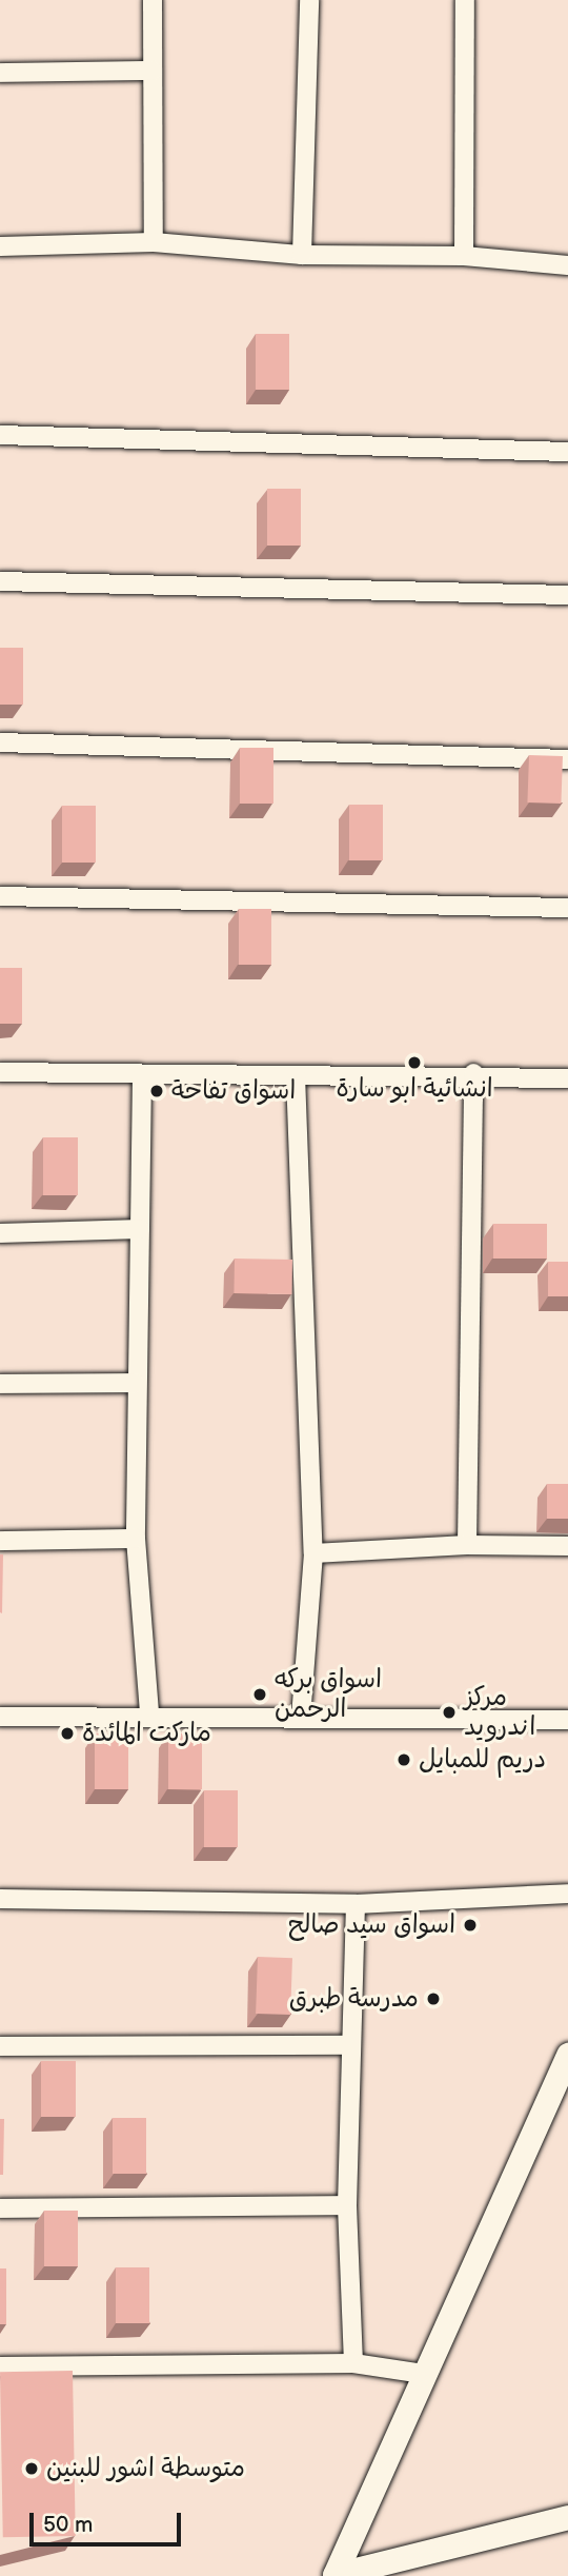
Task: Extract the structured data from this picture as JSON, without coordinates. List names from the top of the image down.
{
  "places": [
    "انشائية ابو سارة",
    "اسواق تفاحة",
    "اسواق بركه الرحمن",
    "مركز اندرويد",
    "ماركت المائدة",
    "دريم للمبايل",
    "اسواق سيد صالح",
    "مدرسة طبرق",
    "متوسطة اشور للبنين"
  ],
  "scale_bar": "50 m"
}
